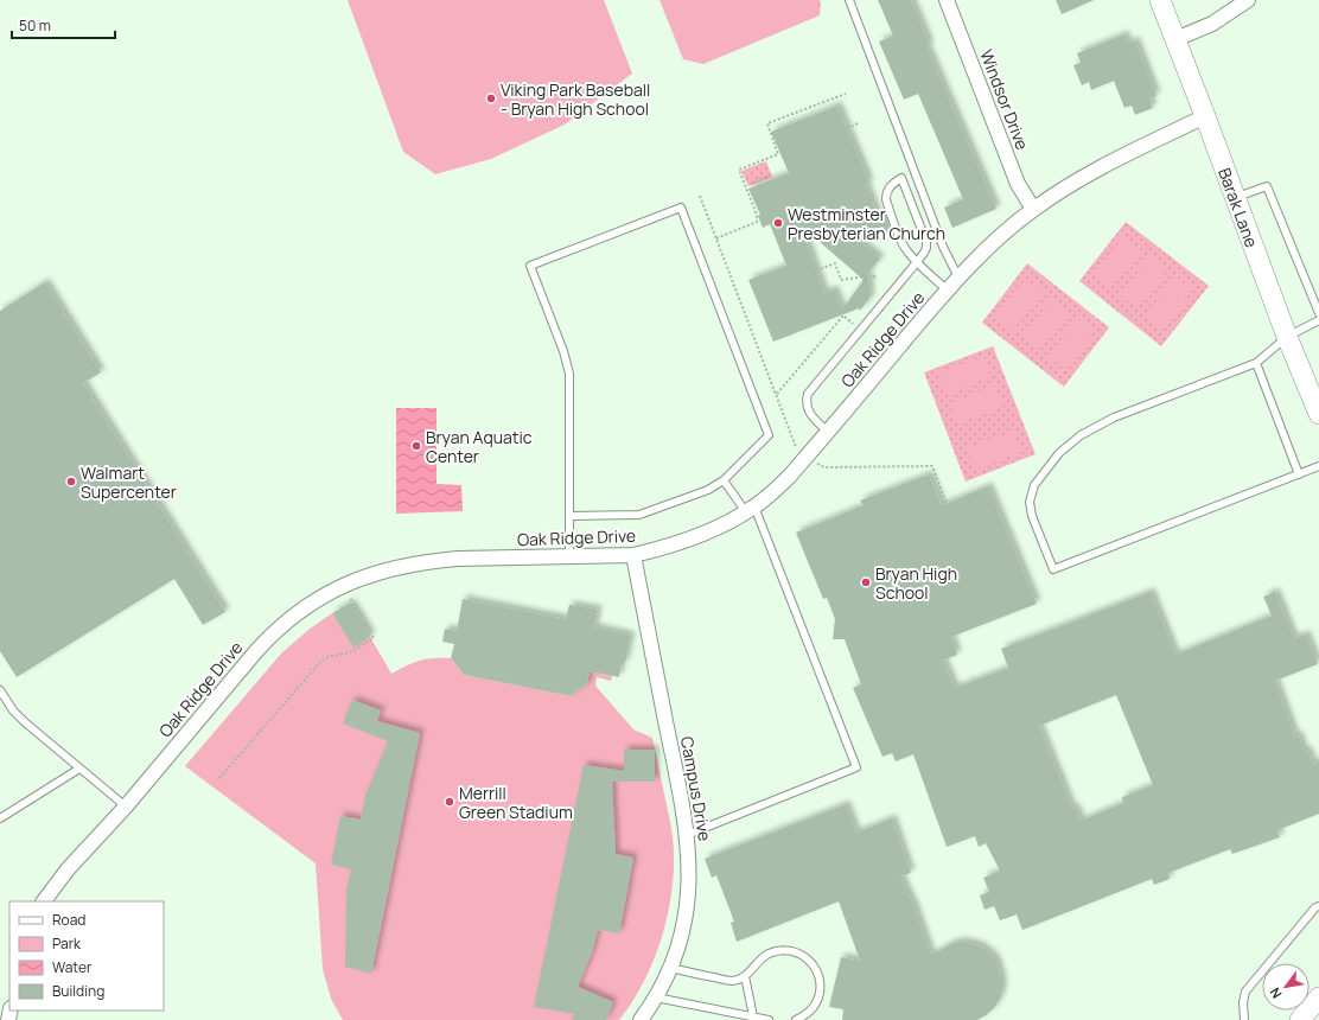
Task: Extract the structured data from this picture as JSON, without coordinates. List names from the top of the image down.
{
  "streets": {
    "street": [
      "Windsor Drive",
      "Barak Lane",
      "Oak Ridge Drive",
      "Campus Drive"
    ]
  },
  "crossings": [
    ["Windsor Drive", "Oak Ridge Drive"],
    ["Barak Lane", "Oak Ridge Drive"],
    ["Oak Ridge Drive", "Campus Drive"]
  ],
  "places": [
    "Viking Park Baseball - Bryan High School",
    "Westminster Presbyterian Church",
    "Bryan Aquatic Center",
    "Walmart Supercenter",
    "Bryan High School",
    "Merrill Green Stadium"
  ],
  "legend": [
    "Road",
    "Park",
    "Water",
    "Building"
  ],
  "scale_bar": "50 m",
  "north": "bottom left"
}
